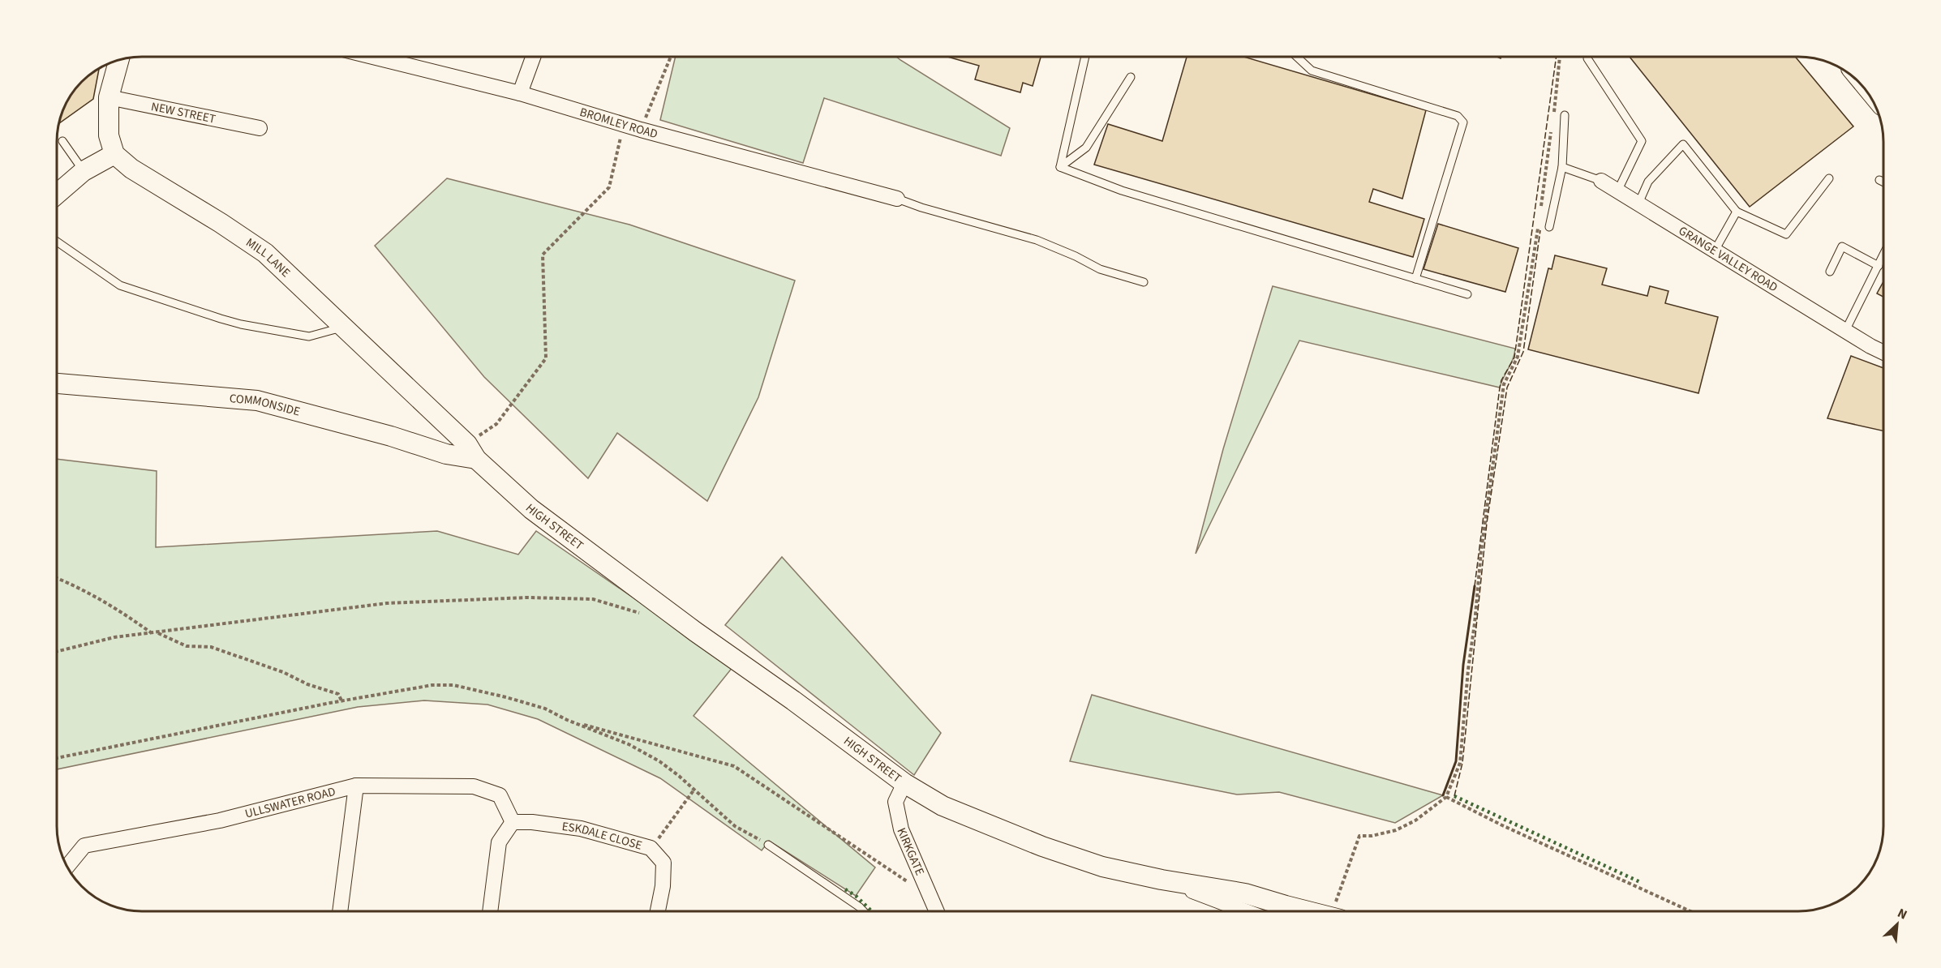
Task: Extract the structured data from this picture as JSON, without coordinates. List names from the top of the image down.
{
  "streets": {
    "street": [
      "NEW STREET",
      "BROMLEY ROAD",
      "MILL LANE",
      "GRANGE VALLEY ROAD",
      "COMMONSIDE",
      "HIGH STREET",
      "ULLSWATER ROAD",
      "ESKDALE CLOSE",
      "KIRKGATE"
    ]
  },
  "crossings": [
    ["MILL LANE", "COMMONSIDE"],
    ["MILL LANE", "HIGH STREET"],
    ["COMMONSIDE", "HIGH STREET"],
    ["HIGH STREET", "KIRKGATE"],
    ["ULLSWATER ROAD", "ESKDALE CLOSE"]
  ],
  "north": "top right"
}
